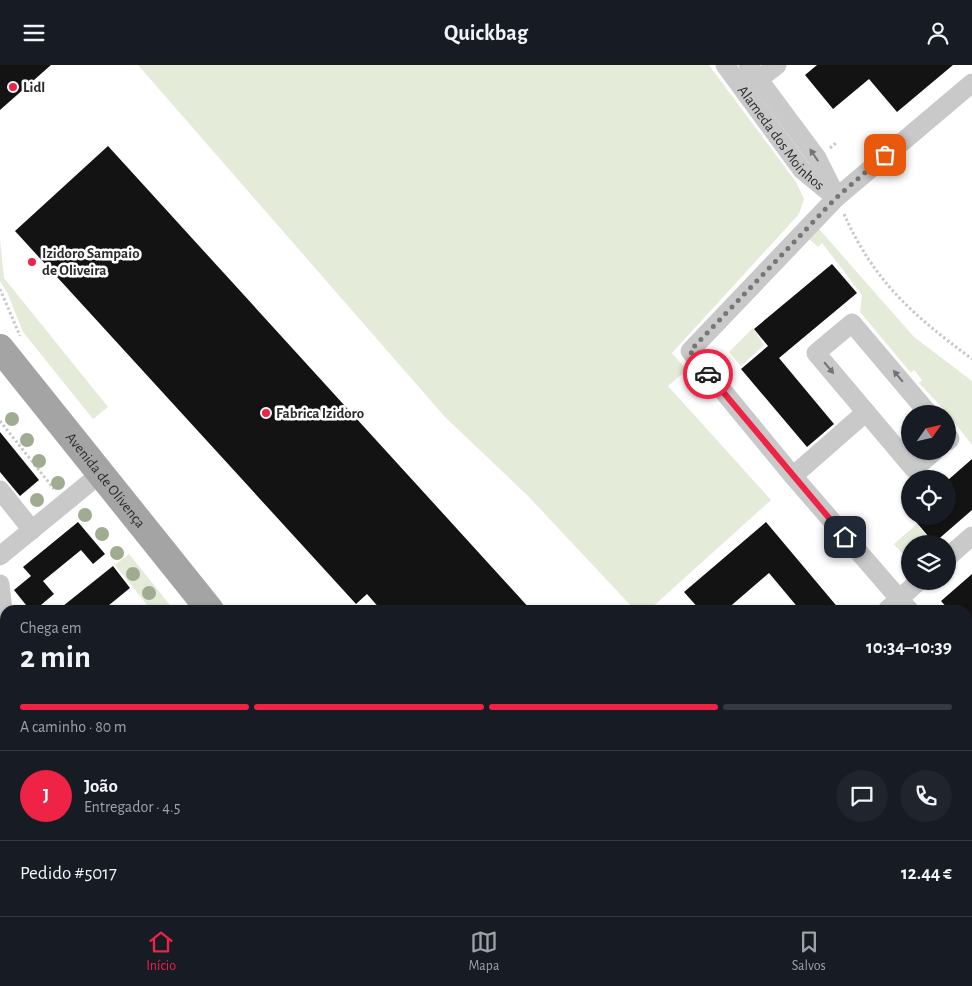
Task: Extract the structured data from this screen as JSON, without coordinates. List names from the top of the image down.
{
  "streets": {
    "main road": ["Avenida de Olivença"],
    "street": ["Alameda dos Moinhos"]
  },
  "places": ["Lidl", "Izidoro Sampaio de Oliveira", "Fabrica Izidoro"],
  "north": "top right",
  "page": {
    "header": "Quickbag",
    "heading": ["2 min", "Chega em", "10:34–10:39"],
    "panel": [
      "João",
      "Entregador · 4.5",
      "Pedido #5017",
      "12.44 €"
    ],
    "bar": "A caminho · 80 m",
    "round": "J",
    "tabs": ["Início", "Mapa", "Salvos"]
  }
}
